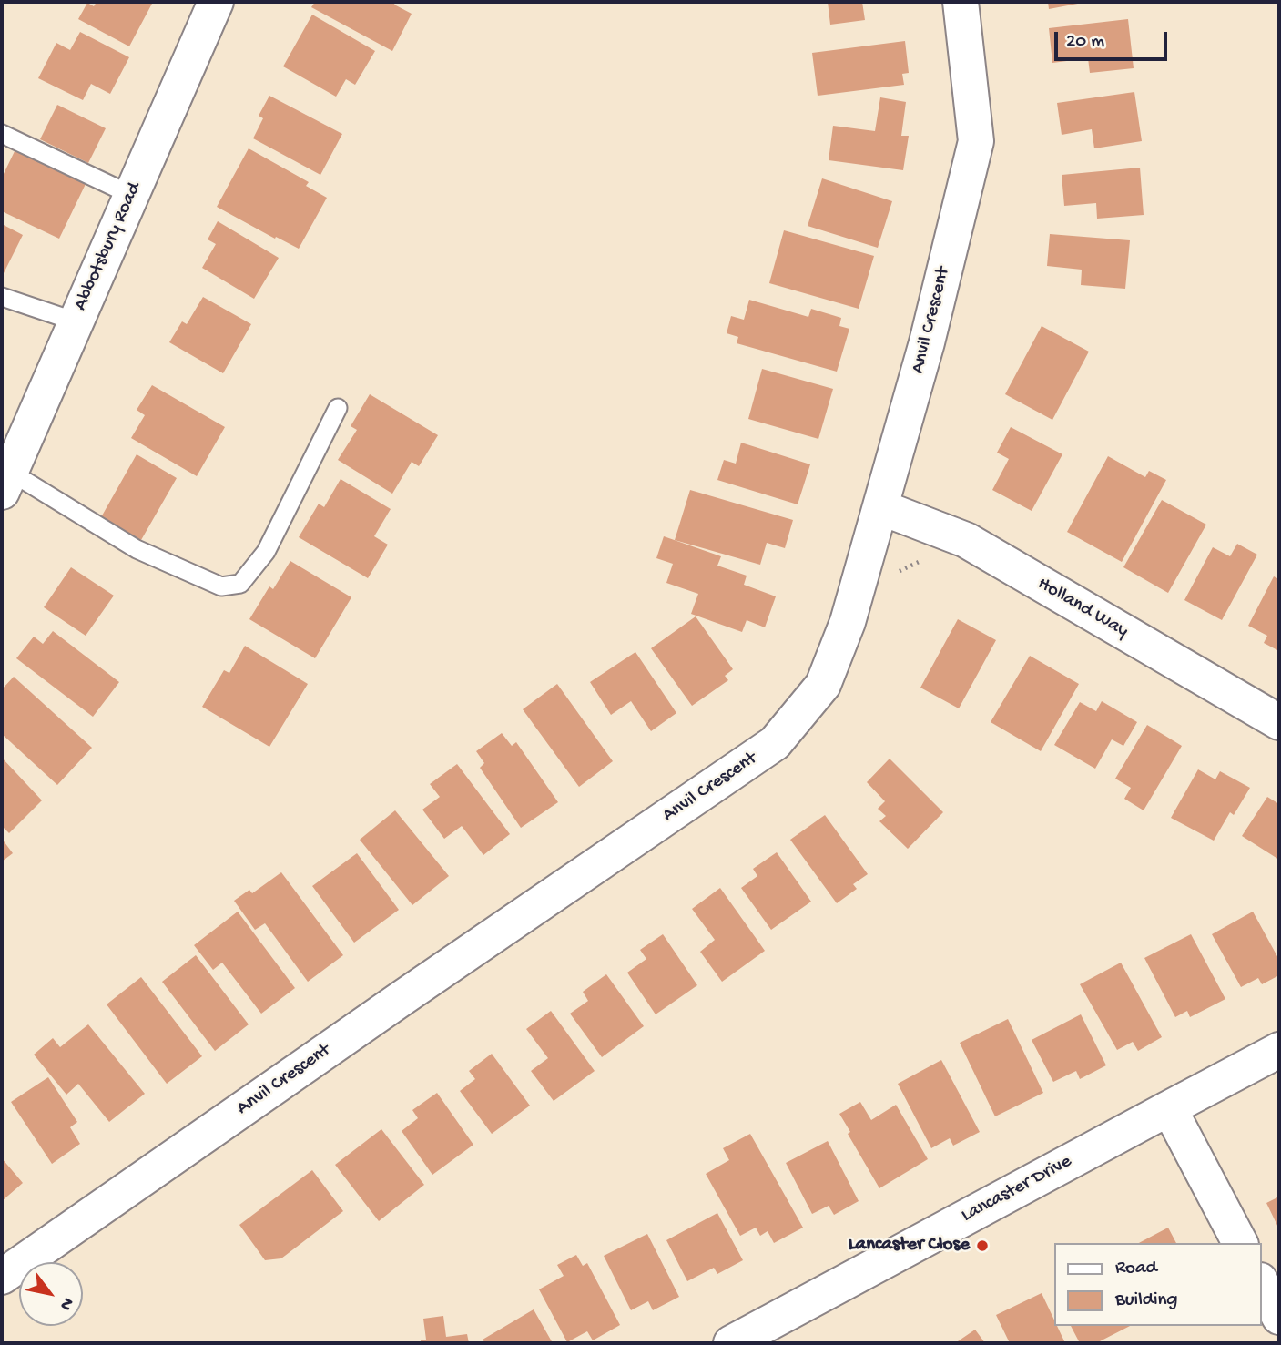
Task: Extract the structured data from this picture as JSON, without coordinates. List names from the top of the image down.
{
  "streets": {
    "street": [
      "Abbotsbury Road",
      "Anvil Crescent",
      "Holland Way",
      "Lancaster Drive"
    ]
  },
  "crossings": [
    ["Anvil Crescent", "Holland Way"]
  ],
  "places": ["Lancaster Close"],
  "legend": ["Road", "Building"],
  "scale_bar": "20 m",
  "north": "bottom right"
}
